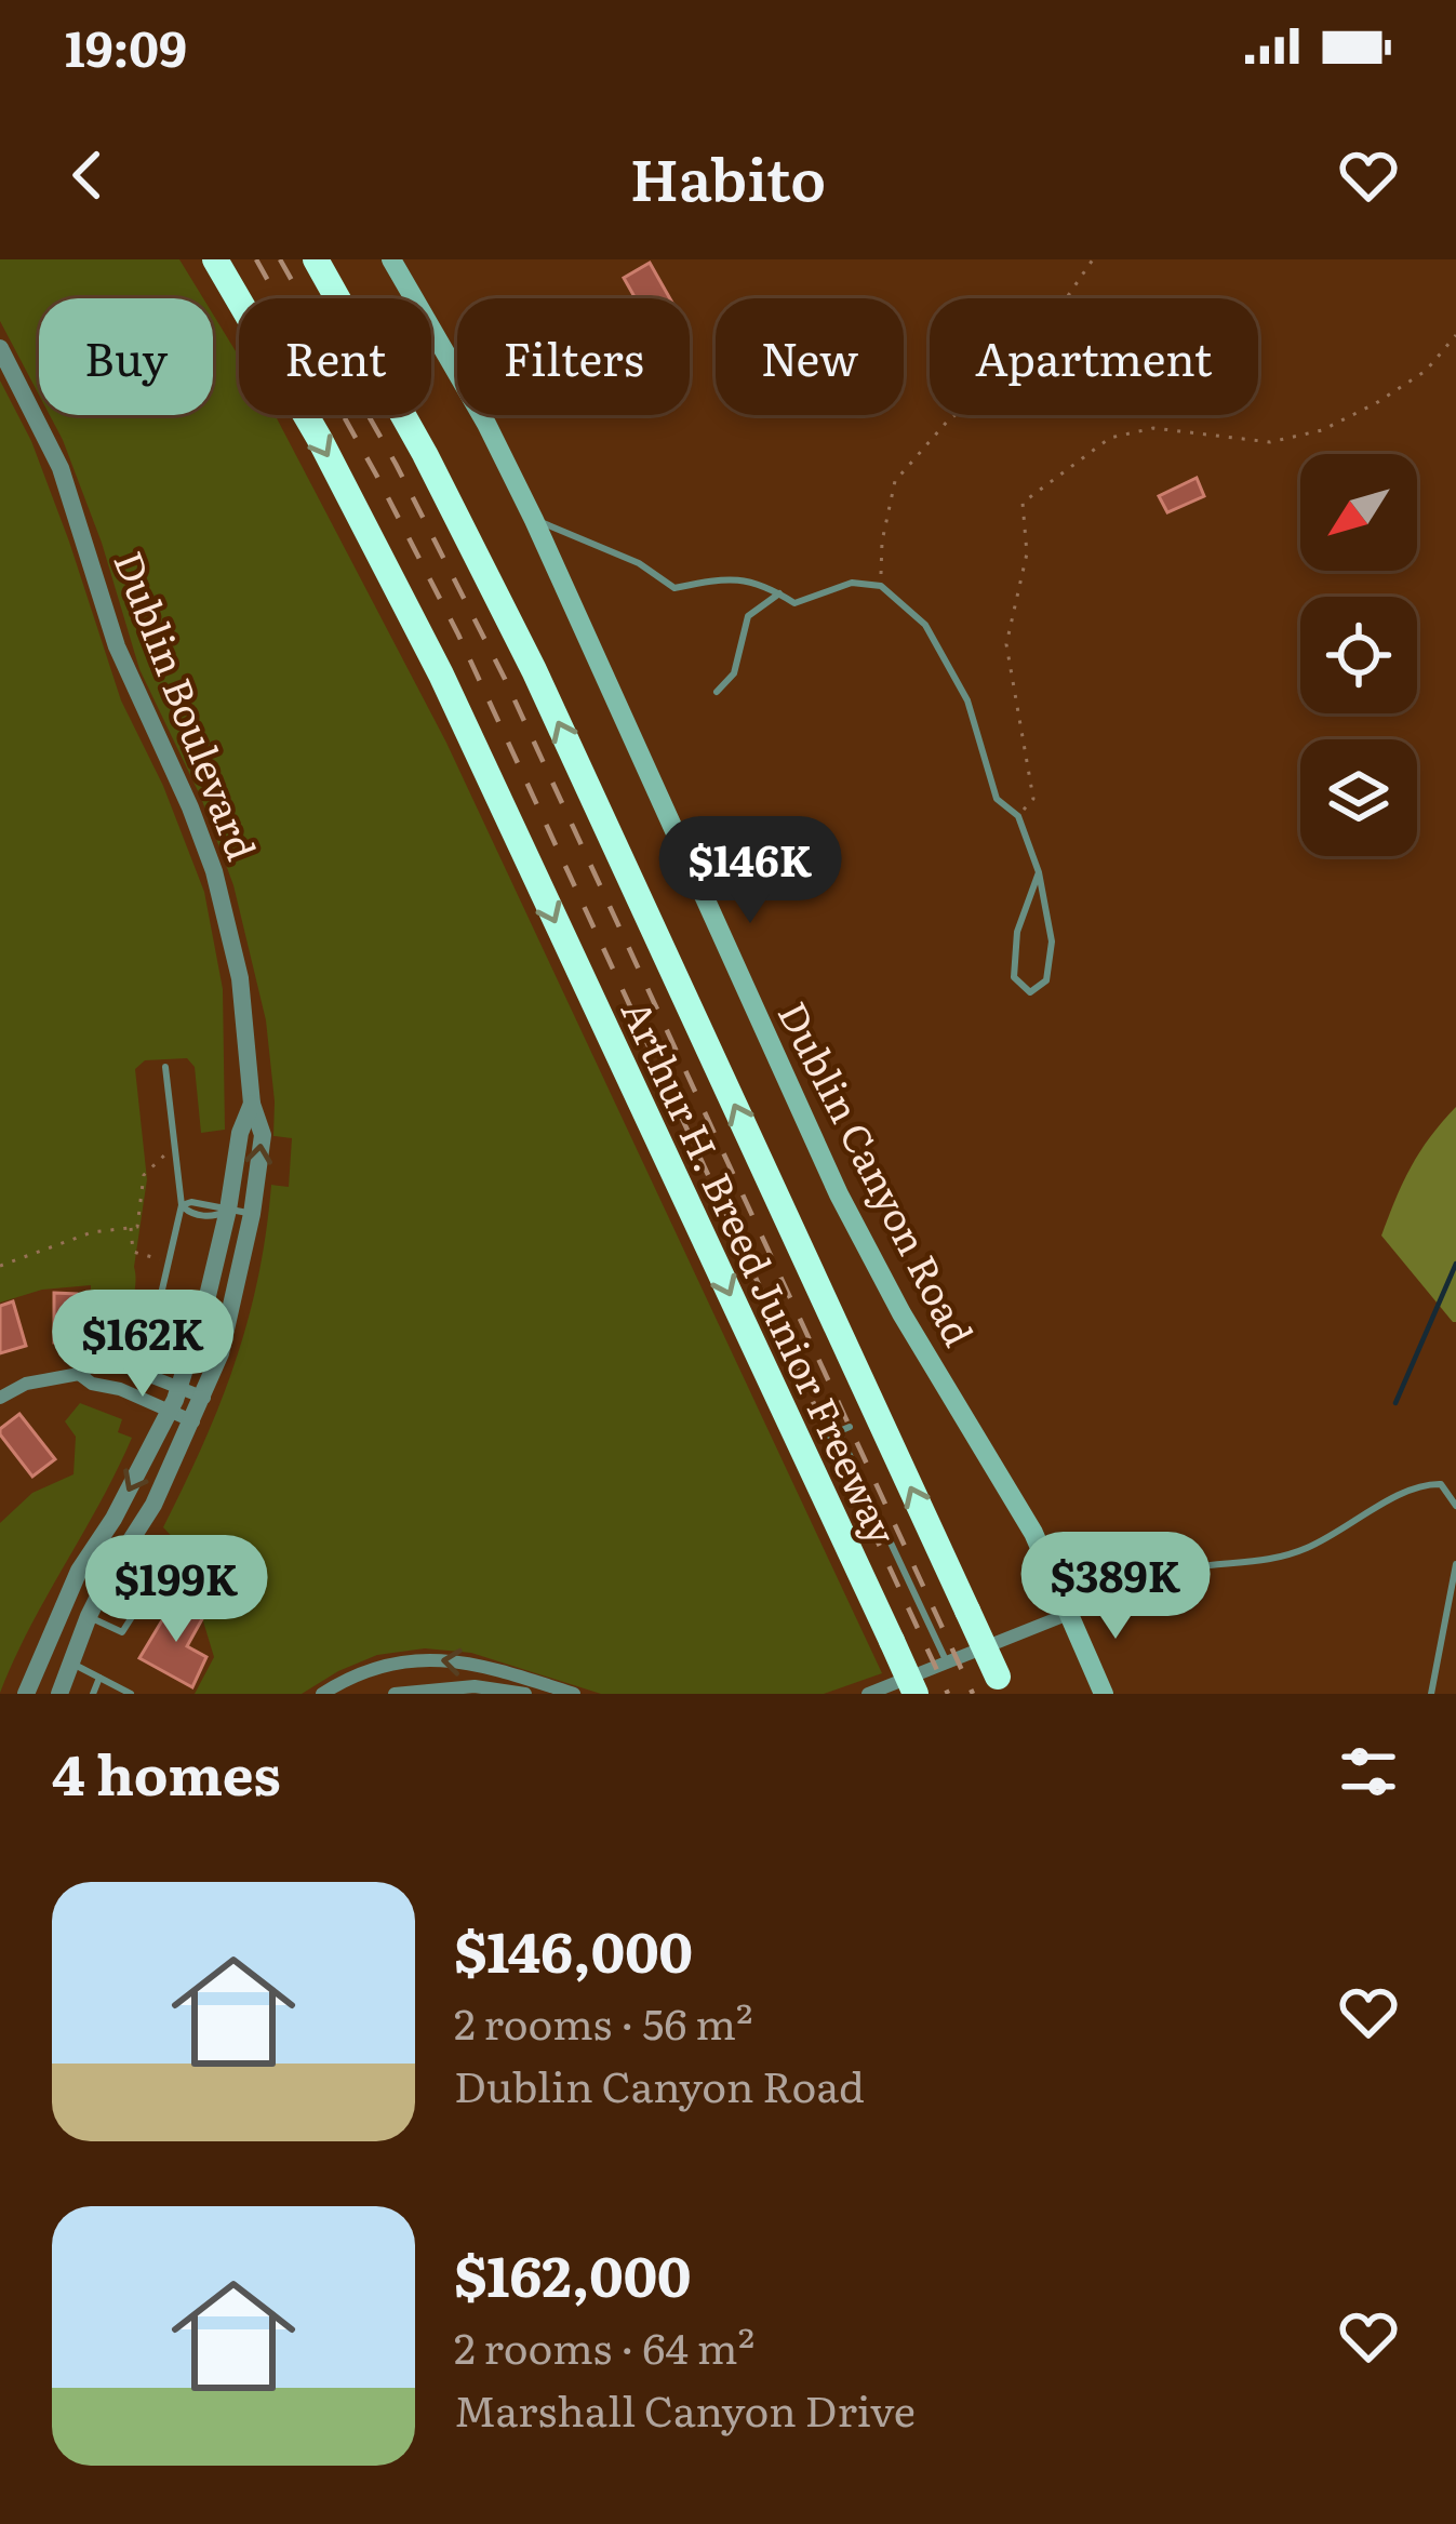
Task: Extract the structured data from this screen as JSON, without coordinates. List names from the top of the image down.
{
  "streets": {
    "highway": ["Arthur H. Breed Junior Freeway"],
    "main road": ["Dublin Canyon Road"],
    "street": ["Dublin Boulevard"]
  },
  "north": "bottom left",
  "page": {
    "status": "19:09",
    "header": "Habito",
    "chip": [
      "Buy",
      "Rent",
      "Filters",
      "New",
      "Apartment"
    ],
    "price": [
      "$146K",
      "$162K",
      "$389K",
      "$199K"
    ],
    "heading": "4 homes",
    "list": [
      {
        "name": "$146,000",
        "note": "2 rooms · 56 m² · Dublin Canyon Road"
      },
      {
        "name": "$162,000",
        "note": "2 rooms · 64 m² · Marshall Canyon Drive"
      }
    ]
  }
}
